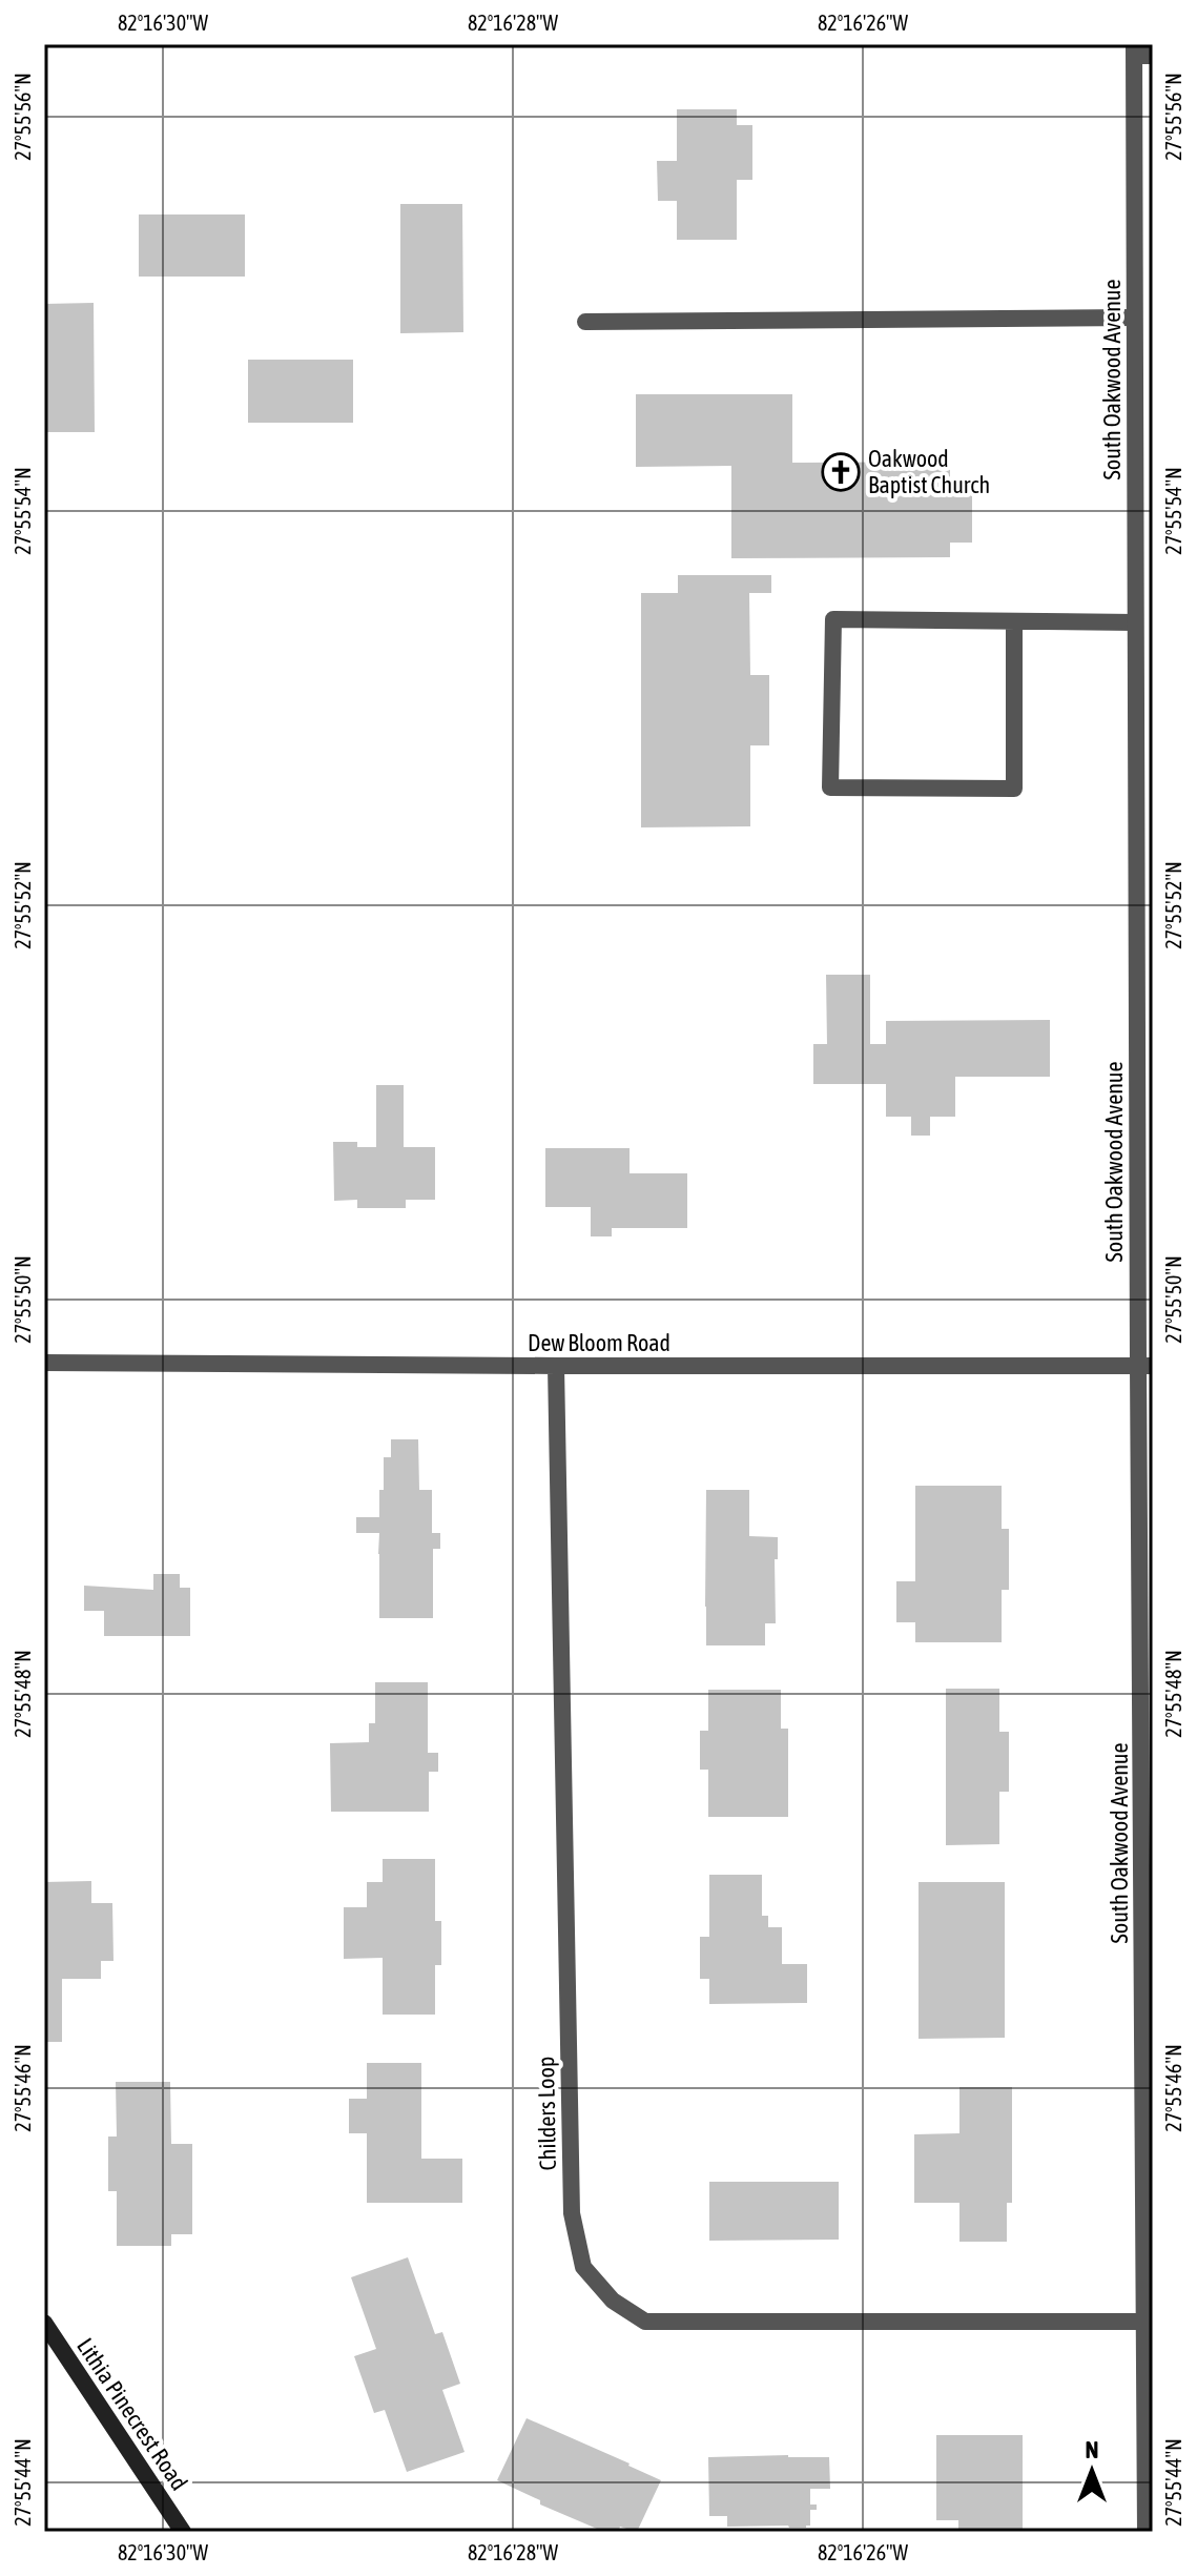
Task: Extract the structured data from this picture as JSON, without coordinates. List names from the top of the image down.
{
  "streets": {
    "main road": ["Lithia Pinecrest Road"],
    "street": ["South Oakwood Avenue", "Dew Bloom Road", "Childers Loop"]
  },
  "crossings": [
    ["South Oakwood Avenue", "Dew Bloom Road"],
    ["South Oakwood Avenue", "Childers Loop"],
    ["Dew Bloom Road", "Childers Loop"]
  ],
  "places": {
    "church": ["Oakwood Baptist Church"]
  },
  "north": "top",
  "coordinates": [
    "82°16'30\"W",
    "82°16'28\"W",
    "82°16'26\"W",
    "27°55'56\"N",
    "27°55'54\"N",
    "27°55'52\"N",
    "27°55'50\"N",
    "27°55'48\"N",
    "27°55'46\"N",
    "27°55'44\"N"
  ]
}
